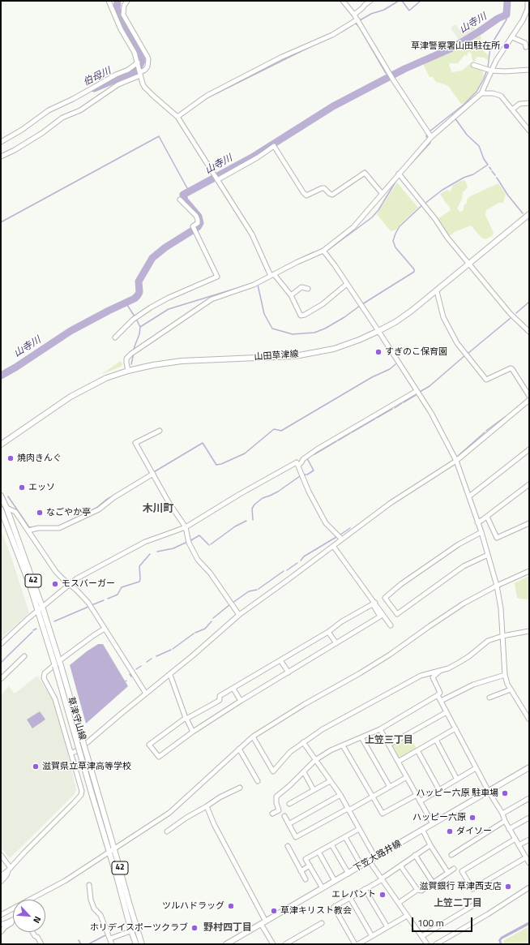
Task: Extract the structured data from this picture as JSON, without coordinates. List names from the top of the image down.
{
  "streets": {
    "main road": [
      "山田草津線",
      "42",
      "草津守山線",
      "下笠大路井線"
    ]
  },
  "districts": [
    "木川町",
    "上笠三丁目",
    "上笠二丁目",
    "野村四丁目"
  ],
  "water": ["山寺川", "伯母川"],
  "places": [
    "草津警察署山田駐在所",
    "すぎのこ保育園",
    "焼肉きんぐ",
    "エッソ",
    "なごやか亭",
    "モスバーガー",
    "滋賀県立草津高等学校",
    "ハッピー六原 駐車場",
    "ハッピー六原",
    "ダイソー",
    "滋賀銀行 草津西支店",
    "エレパント",
    "ツルハドラッグ",
    "草津キリスト教会",
    "ホリデイスポーツクラブ"
  ],
  "scale_bar": "100 m",
  "north": "bottom right"
}
